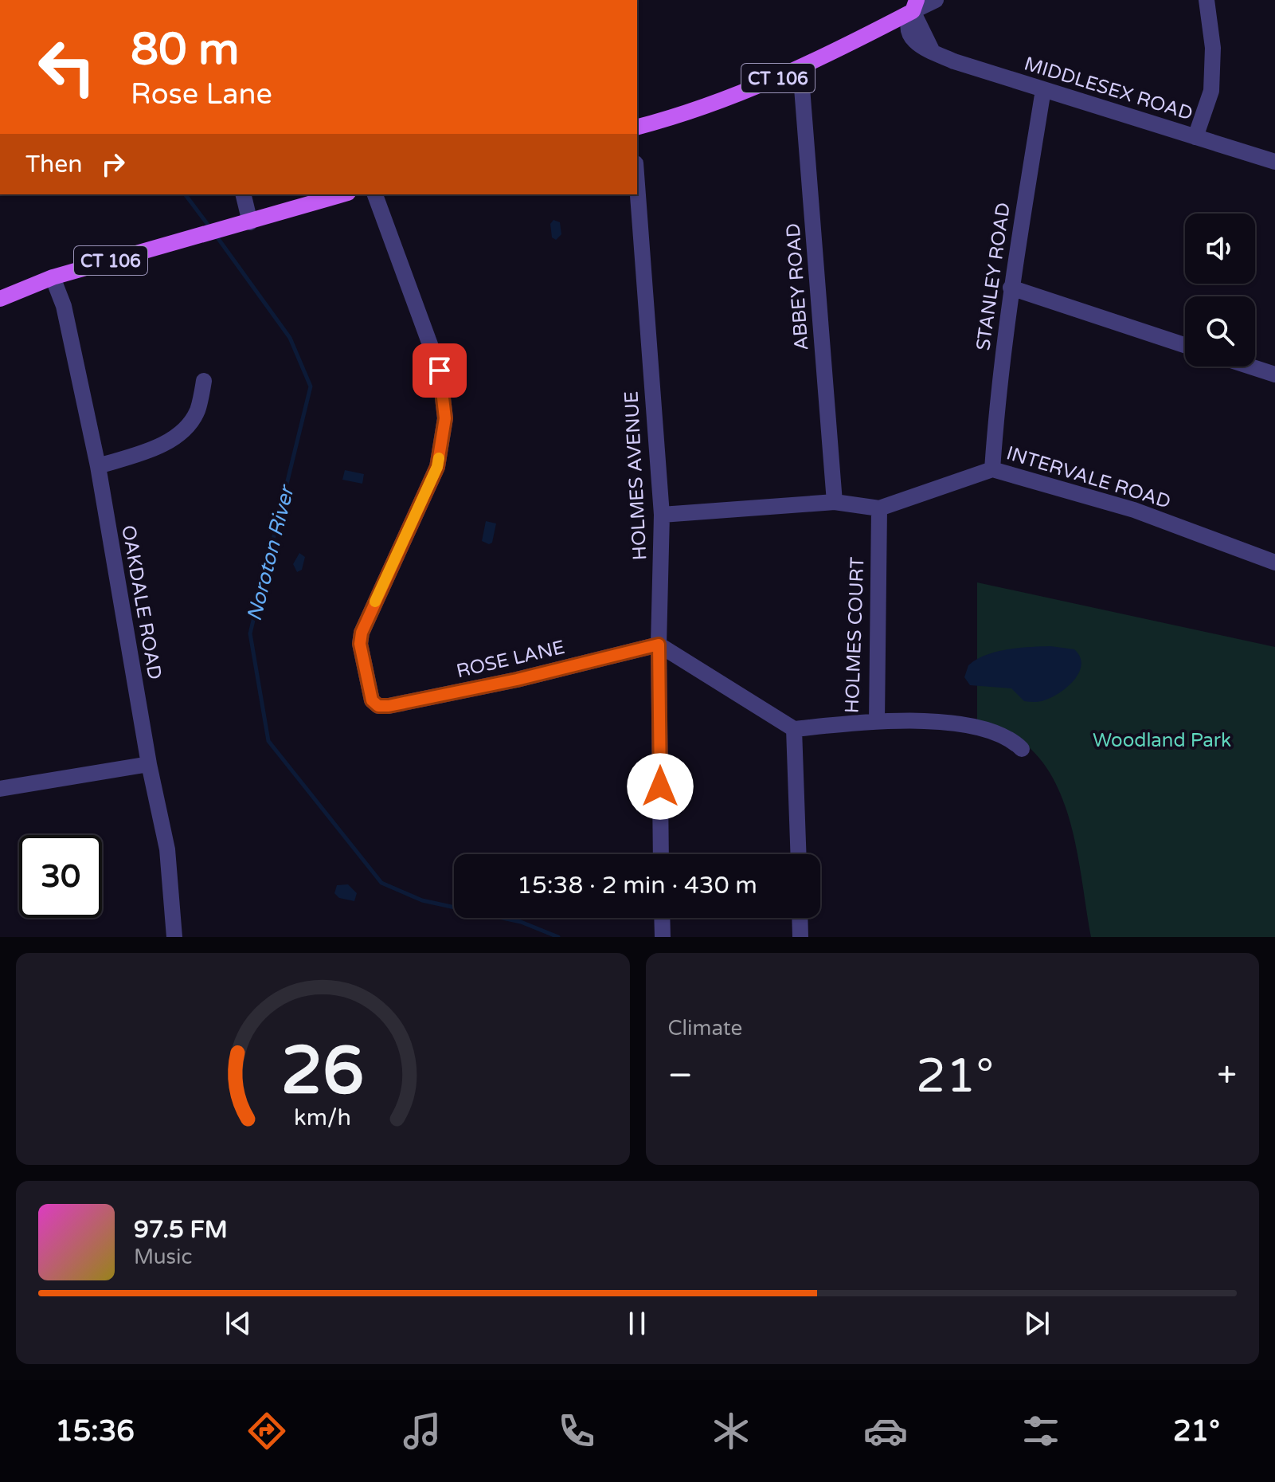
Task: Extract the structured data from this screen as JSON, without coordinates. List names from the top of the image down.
{
  "streets": {
    "main road": ["CT 106"],
    "street": [
      "MIDDLESEX ROAD",
      "STANLEY ROAD",
      "ABBEY ROAD",
      "HOLMES AVENUE",
      "INTERVALE ROAD",
      "OAKDALE ROAD",
      "HOLMES COURT",
      "ROSE LANE"
    ]
  },
  "crossings": [
    ["CT 106", "MIDDLESEX ROAD"],
    ["CT 106", "ABBEY ROAD"],
    ["CT 106", "OAKDALE ROAD"],
    ["MIDDLESEX ROAD", "STANLEY ROAD"],
    ["STANLEY ROAD", "INTERVALE ROAD"],
    ["ABBEY ROAD", "INTERVALE ROAD"],
    ["HOLMES AVENUE", "INTERVALE ROAD"],
    ["HOLMES AVENUE", "ROSE LANE"],
    ["INTERVALE ROAD", "HOLMES COURT"]
  ],
  "water": ["Noroton River"],
  "parks": ["Woodland Park"],
  "page": {
    "turn": ["80 m", "Rose Lane"],
    "then": "Then",
    "limit": "30",
    "trip": "15:38 · 2 min · 430 m",
    "tile": "Climate",
    "heat": ["−", "21°", "+"],
    "song": ["97.5 FM", "Music"],
    "tabs": ["15:36", "21°"],
    "gauge": ["26", "km/h"]
  }
}
